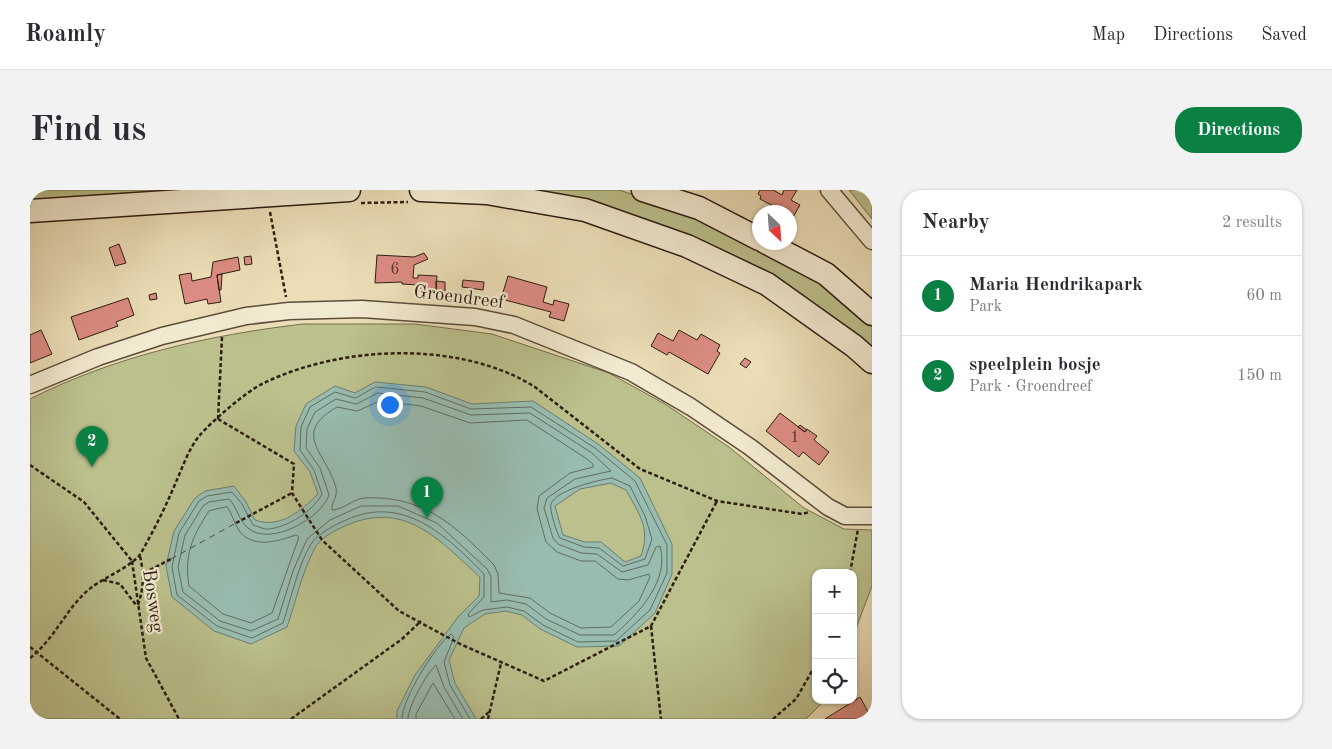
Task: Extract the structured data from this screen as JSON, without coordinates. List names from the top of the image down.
{
  "streets": {
    "street": ["Groendreef"],
    "path": ["Bosweg"]
  },
  "house_numbers": ["6", "1"],
  "north": "bottom right",
  "page": {
    "header": "Roamly",
    "nav": ["Map", "Directions", "Saved"],
    "buttons": "Directions",
    "title": "Find us",
    "heading": ["Nearby", "2 results"],
    "list": [
      {
        "mark": "1",
        "name": "Maria Hendrikapark",
        "note": "Park",
        "value": "60 m"
      },
      {
        "mark": "2",
        "name": "speelplein bosje",
        "note": "Park · Groendreef",
        "value": "150 m"
      }
    ],
    "pins": ["2", "1"],
    "map_buttons": ["+", "−"]
  }
}
